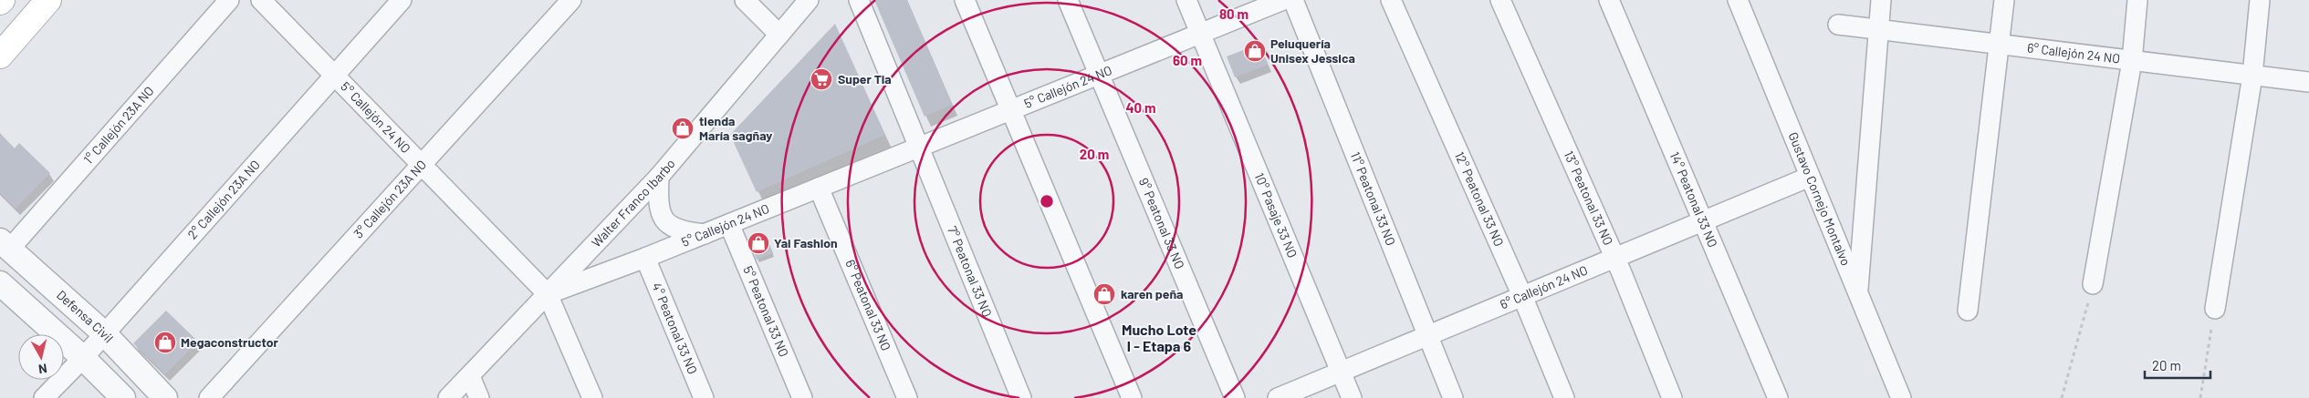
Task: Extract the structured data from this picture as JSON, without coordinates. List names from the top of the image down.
{
  "streets": {
    "street": [
      "6° Callejón 24 NO",
      "5° Callejón 24 NO",
      "1° Callejón 23A NO",
      "12° Peatonal 33 NO",
      "13° Peatonal 33 NO",
      "2° Callejón 23A NO",
      "3° Callejón 23A NO",
      "11° Peatonal 33 NO",
      "14° Peatonal 33 NO",
      "Gustavo Cornejo Montalvo",
      "Walter Franco Ibarbo",
      "10° Pasaje 33 NO",
      "9° Peatonal 33 NO",
      "7° Peatonal 33 NO",
      "6° Peatonal 33 NO",
      "5° Peatonal 33 NO",
      "Defensa Civil",
      "4° Peatonal 33 NO"
    ]
  },
  "crossings": [
    ["6° Callejón 24 NO", "12° Peatonal 33 NO"],
    ["6° Callejón 24 NO", "13° Peatonal 33 NO"],
    ["6° Callejón 24 NO", "11° Peatonal 33 NO"],
    ["6° Callejón 24 NO", "14° Peatonal 33 NO"],
    ["6° Callejón 24 NO", "Gustavo Cornejo Montalvo"],
    ["6° Callejón 24 NO", "10° Pasaje 33 NO"],
    ["5° Callejón 24 NO", "2° Callejón 23A NO"],
    ["5° Callejón 24 NO", "3° Callejón 23A NO"],
    ["5° Callejón 24 NO", "Walter Franco Ibarbo"],
    ["5° Callejón 24 NO", "10° Pasaje 33 NO"],
    ["5° Callejón 24 NO", "9° Peatonal 33 NO"],
    ["5° Callejón 24 NO", "7° Peatonal 33 NO"],
    ["5° Callejón 24 NO", "6° Peatonal 33 NO"],
    ["5° Callejón 24 NO", "5° Peatonal 33 NO"],
    ["5° Callejón 24 NO", "4° Peatonal 33 NO"],
    ["1° Callejón 23A NO", "Defensa Civil"],
    ["2° Callejón 23A NO", "Defensa Civil"]
  ],
  "districts": ["Mucho Lote I - Etapa 6"],
  "places": {
    "shop": [
      "Peluquería Unisex Jessica",
      "tienda María sagñay",
      "Yai Fashion",
      "karen peña",
      "Megaconstructor"
    ],
    "supermarket": ["Super Tia"]
  },
  "scale_bar": "20 m",
  "north": "bottom",
  "rings": [
    "80 m",
    "60 m",
    "40 m",
    "20 m"
  ]
}
